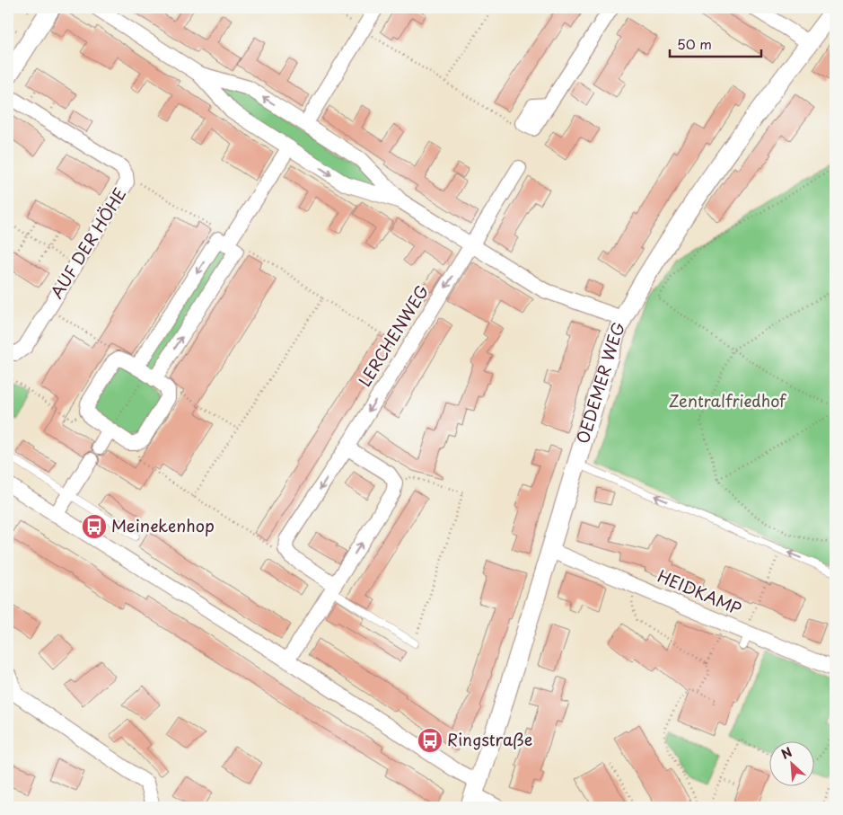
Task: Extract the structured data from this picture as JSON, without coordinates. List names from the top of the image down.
{
  "streets": {
    "street": [
      "AUF DER HÖHE",
      "LERCHENWEG",
      "OEDEMER WEG",
      "HEIDKAMP"
    ]
  },
  "crossings": [
    ["OEDEMER WEG", "HEIDKAMP"]
  ],
  "one_way": ["LERCHENWEG"],
  "parks": ["Zentralfriedhof"],
  "places": {
    "bus stop": ["Meinekenhop", "Ringstraße"]
  },
  "scale_bar": "50 m",
  "north": "top left"
}
